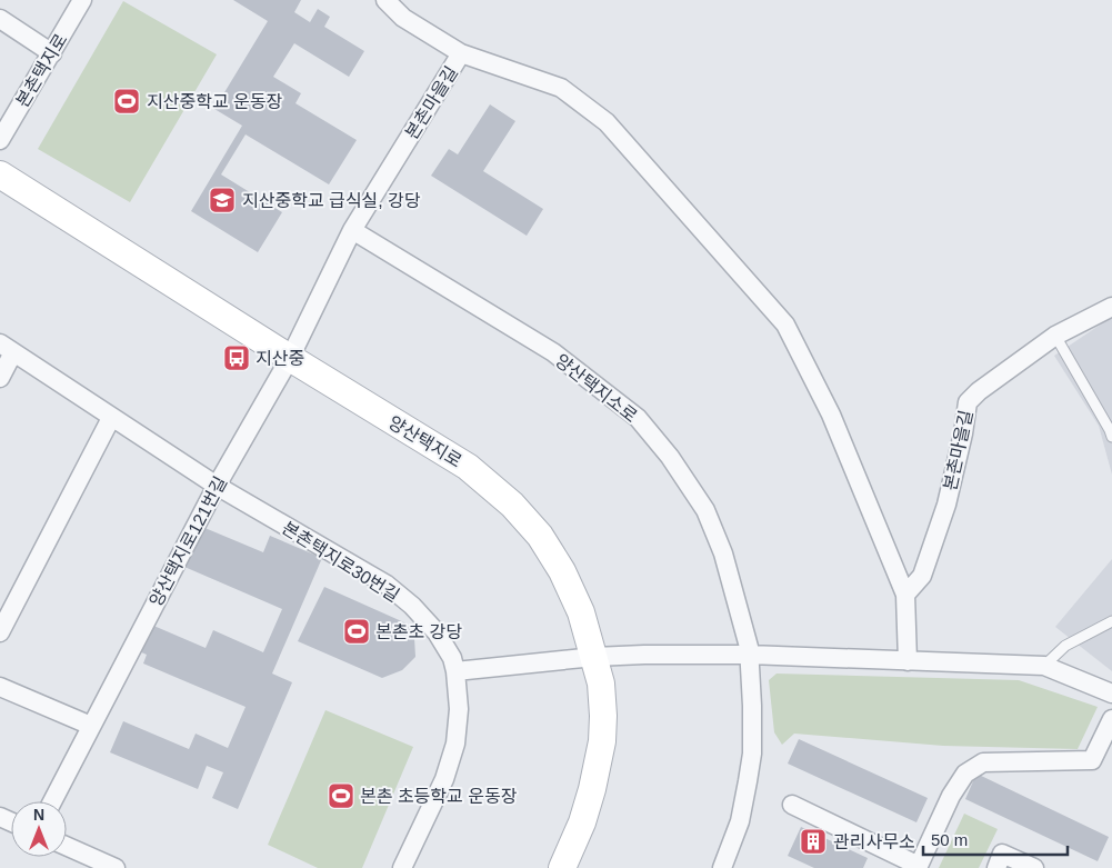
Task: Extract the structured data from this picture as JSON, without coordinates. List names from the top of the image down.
{
  "streets": {
    "street": [
      "본촌택지로",
      "본촌마을길",
      "양산택지소로",
      "양산택지로",
      "양산택지로121번길",
      "본촌택지로30번길"
    ]
  },
  "crossings": [
    ["본촌마을길", "양산택지소로"],
    ["양산택지로", "양산택지로121번길"],
    ["양산택지로121번길", "본촌택지로30번길"]
  ],
  "places": {
    "sports": ["지산중학교 운동장", "본촌초 강당", "본촌 초등학교 운동장"],
    "school or university": ["지산중학교 급식실, 강당"],
    "bus stop": ["지산중"],
    "building": ["관리사무소"]
  },
  "scale_bar": "50 m",
  "north": "top"
}
